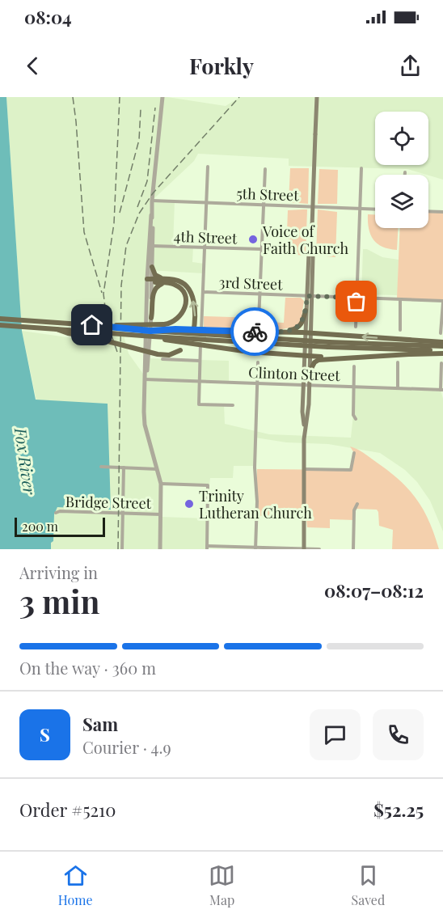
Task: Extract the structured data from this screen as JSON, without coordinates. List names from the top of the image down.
{
  "streets": {
    "street": [
      "5th Street",
      "4th Street",
      "3rd Street",
      "Clinton Street",
      "Bridge Street"
    ]
  },
  "water": ["Fox River"],
  "places": ["Voice of Faith Church", "Trinity Lutheran Church"],
  "scale_bar": "200 m",
  "page": {
    "status": "08:04",
    "header": "Forkly",
    "scale": "200 m",
    "heading": ["3 min", "Arriving in", "08:07–08:12"],
    "panel": [
      "Sam",
      "Courier · 4.9",
      "Order #5210",
      "$52.25"
    ],
    "bar": "On the way · 360 m",
    "round": "S",
    "tabs": ["Home", "Map", "Saved"]
  }
}
